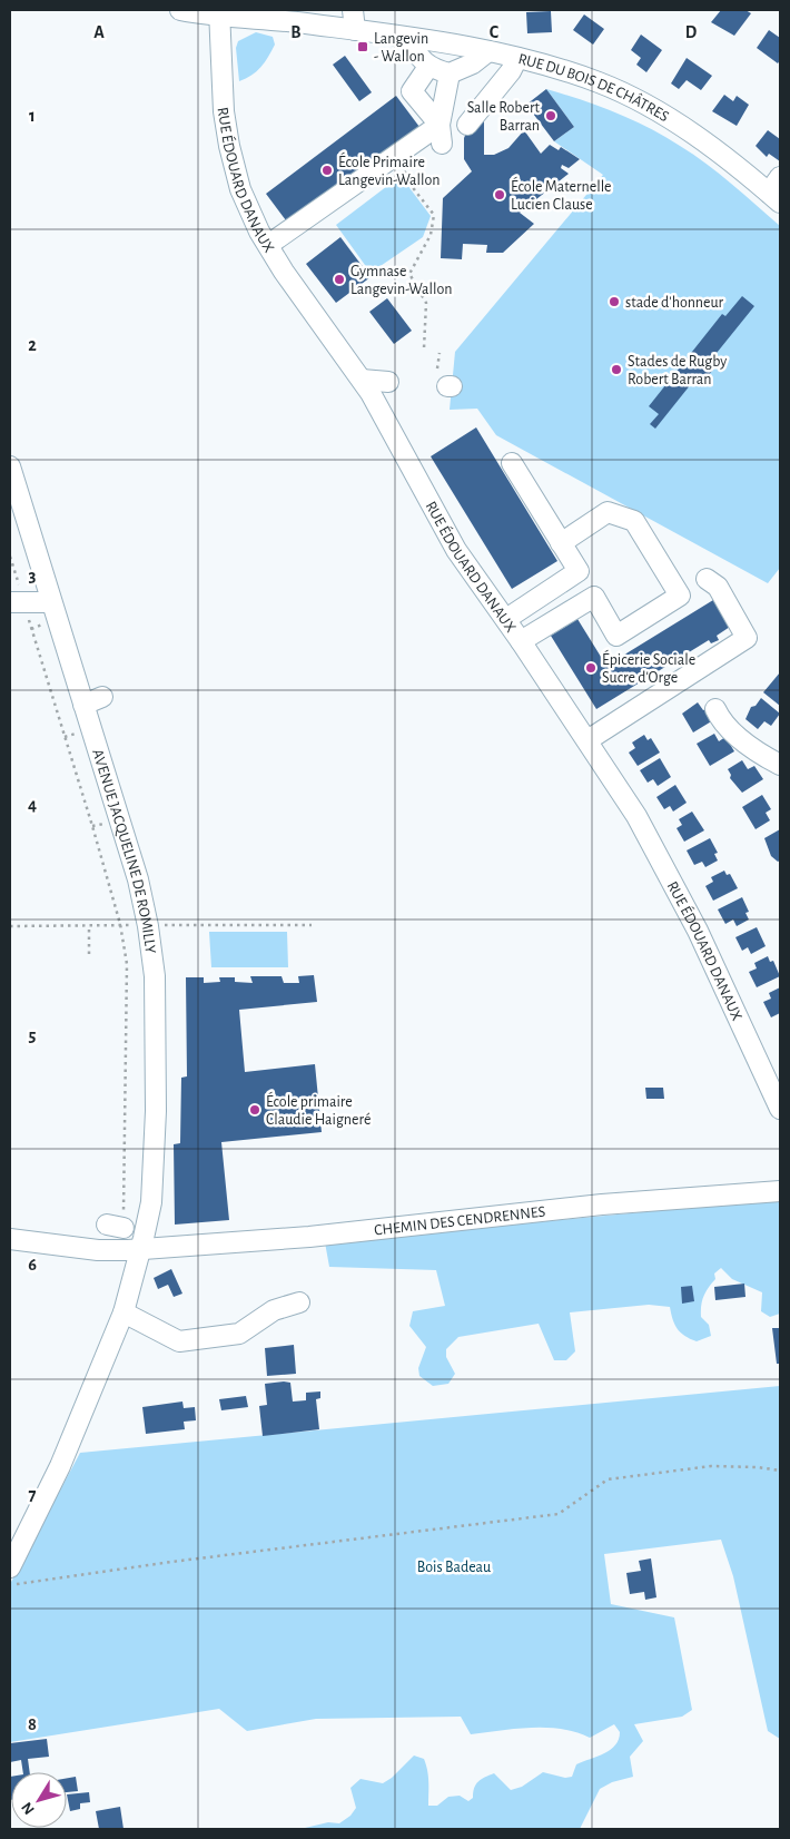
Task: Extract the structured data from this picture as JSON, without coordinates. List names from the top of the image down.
{
  "streets": {
    "street": [
      "RUE DU BOIS DE CHÂTRES",
      "RUE ÉDOUARD DANAUX",
      "AVENUE JACQUELINE DE ROMILLY",
      "CHEMIN DES CENDRENNES"
    ]
  },
  "crossings": [
    ["RUE DU BOIS DE CHÂTRES", "RUE ÉDOUARD DANAUX"],
    ["AVENUE JACQUELINE DE ROMILLY", "CHEMIN DES CENDRENNES"]
  ],
  "parks": ["Bois Badeau"],
  "places": {
    "transit": ["Langevin - Wallon"],
    "other": [
      "Salle Robert Barran",
      "École Primaire Langevin-Wallon",
      "École Maternelle Lucien Clause",
      "Gymnase Langevin-Wallon",
      "stade d'honneur",
      "Stades de Rugby Robert Barran",
      "Épicerie Sociale Sucre d'Orge",
      "École primaire Claudie Haigneré"
    ]
  },
  "north": "bottom left",
  "grid": {
    "columns": [
      "A",
      "B",
      "C",
      "D"
    ],
    "rows": [
      "1",
      "2",
      "3",
      "4",
      "5",
      "6",
      "7",
      "8"
    ]
  }
}
